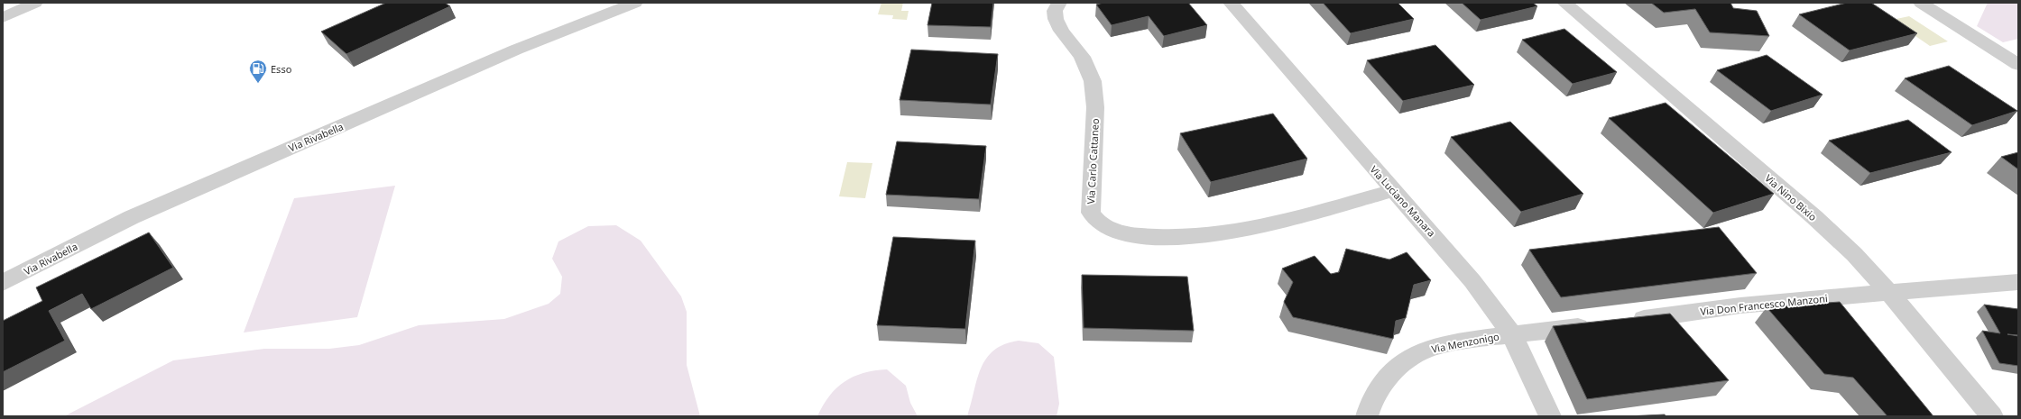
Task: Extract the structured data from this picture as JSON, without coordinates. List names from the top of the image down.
{
  "streets": {
    "street": [
      "Via Rivabella",
      "Via Carlo Cattaneo",
      "Via Nino Bixio",
      "Via Luciano Manara",
      "Via Don Francesco Manzoni",
      "Via Menzonigo"
    ]
  },
  "crossings": [
    ["Via Carlo Cattaneo", "Via Luciano Manara"],
    ["Via Nino Bixio", "Via Don Francesco Manzoni"],
    ["Via Luciano Manara", "Via Menzonigo"]
  ],
  "places": {
    "fuel station": ["Esso"]
  }
}
